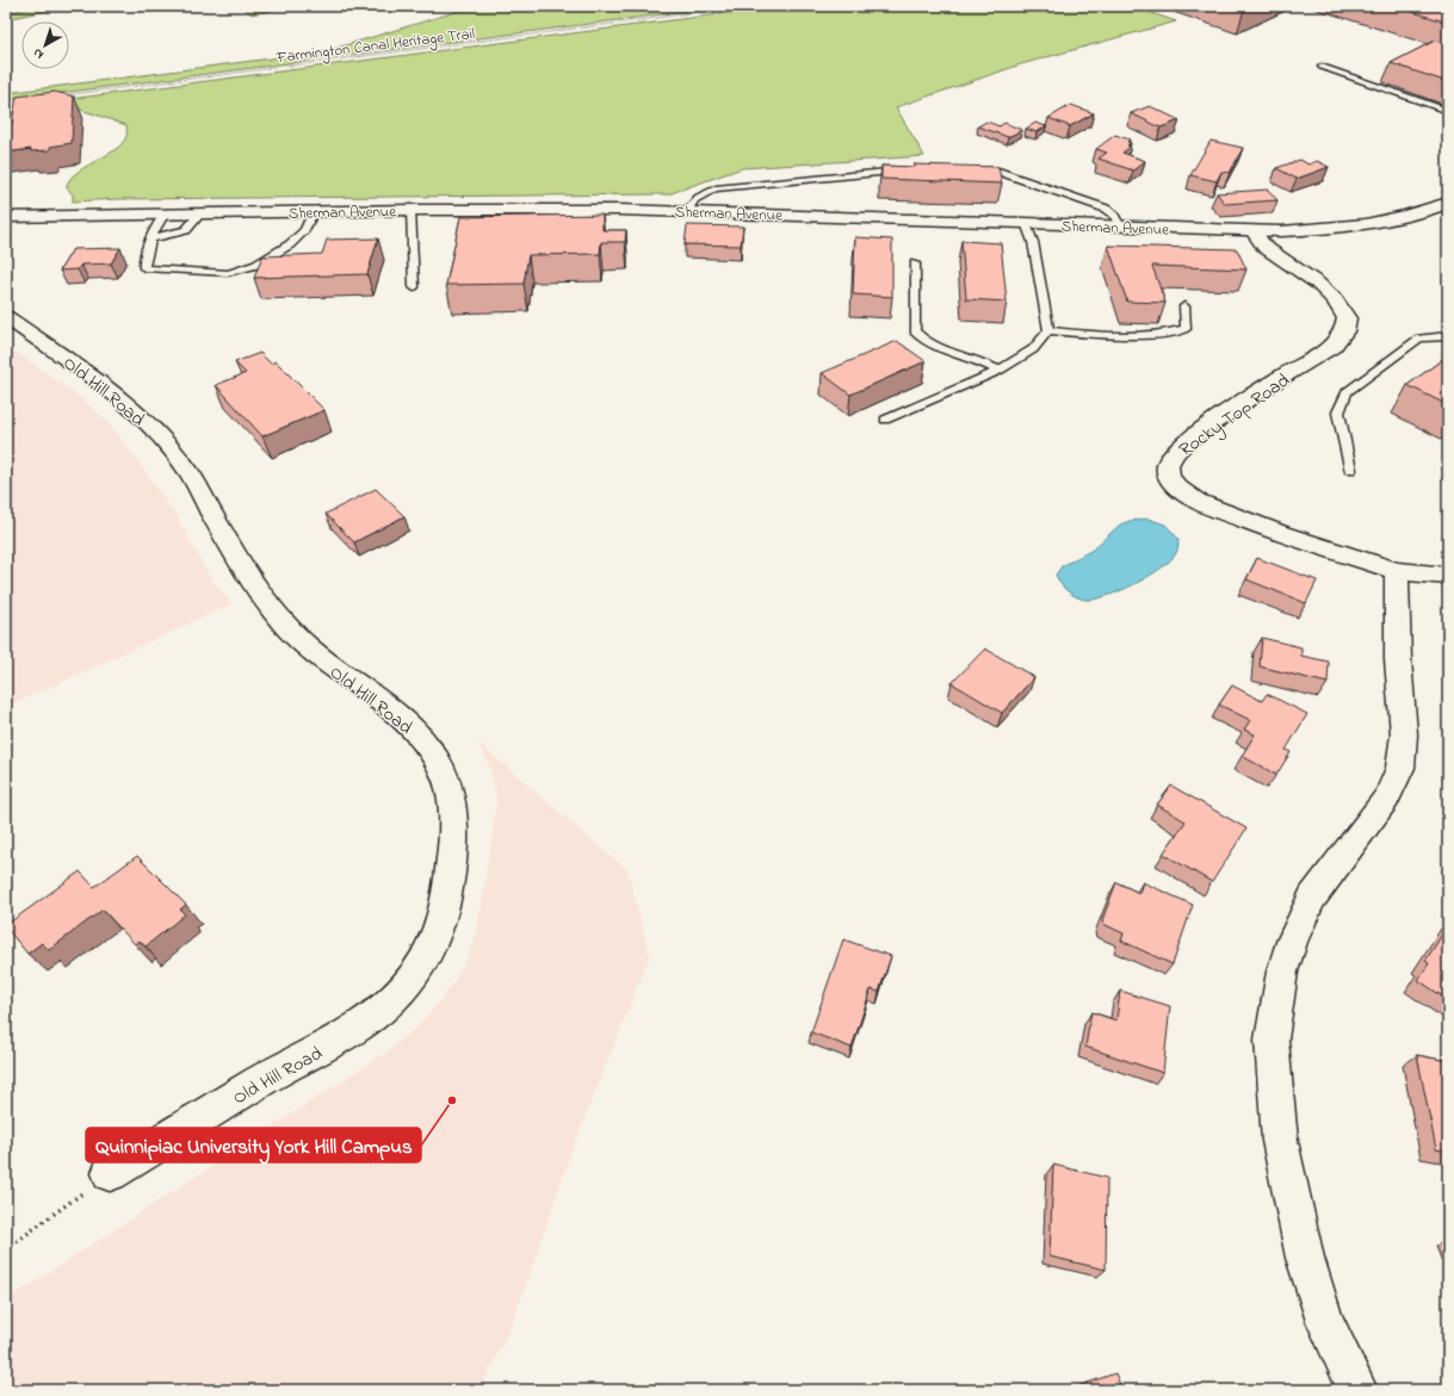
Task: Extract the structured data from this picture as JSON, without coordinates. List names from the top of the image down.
{
  "streets": {
    "street": ["Sherman Avenue", "Old Hill Road", "Rocky Top Road"],
    "path": ["Farmington Canal Heritage Trail"]
  },
  "crossings": [
    ["Sherman Avenue", "Rocky Top Road"]
  ],
  "places": ["Quinnipiac University York Hill Campus"],
  "north": "bottom left"
}
